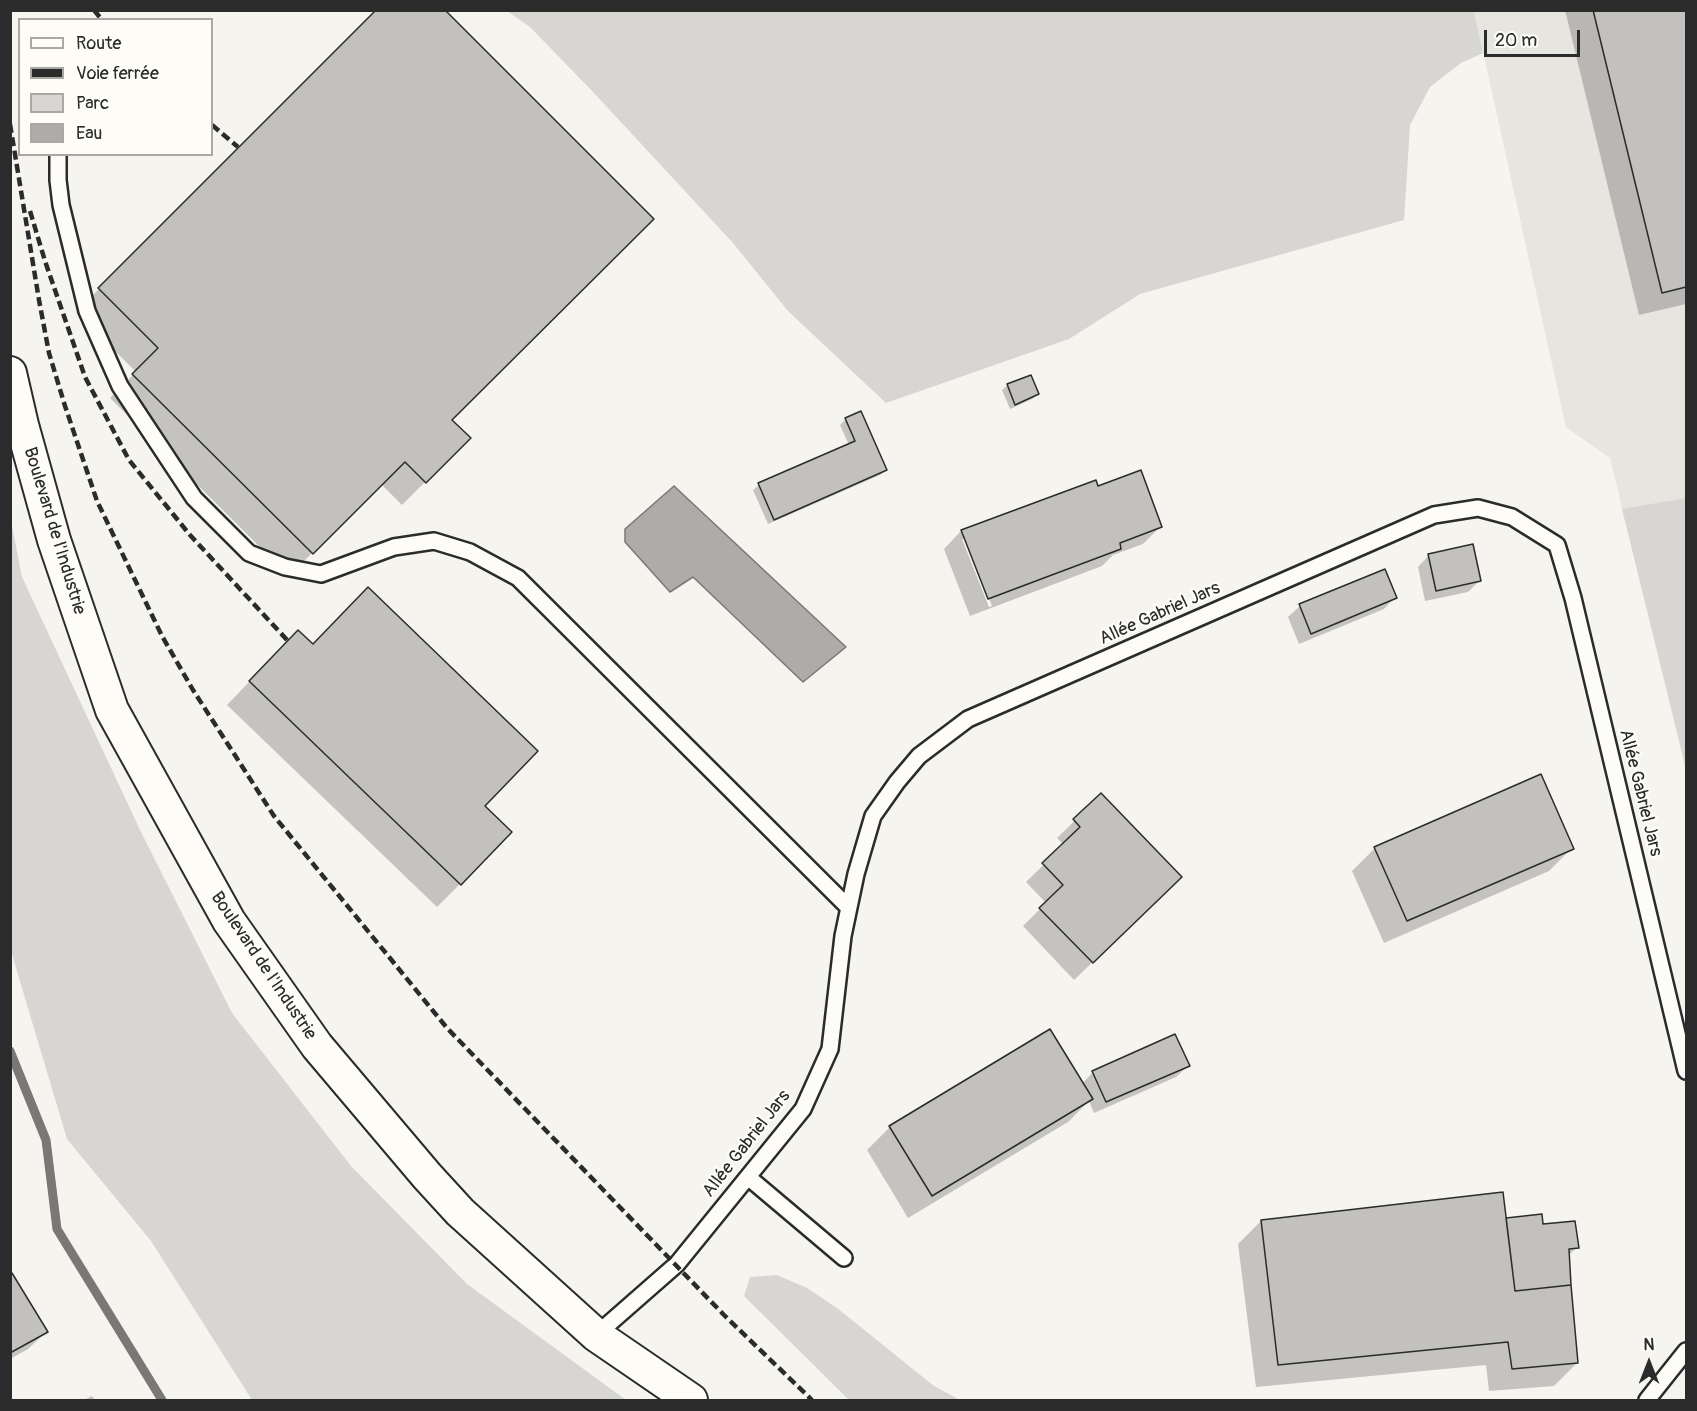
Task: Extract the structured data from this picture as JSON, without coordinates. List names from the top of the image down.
{
  "streets": {
    "street": ["Boulevard de l'Industrie"],
    "lane": ["Allée Gabriel Jars"]
  },
  "crossings": [
    ["Boulevard de l'Industrie", "Allée Gabriel Jars"]
  ],
  "legend": [
    "Route",
    "Voie ferrée",
    "Parc",
    "Eau"
  ],
  "scale_bar": "20 m",
  "north": "top"
}
